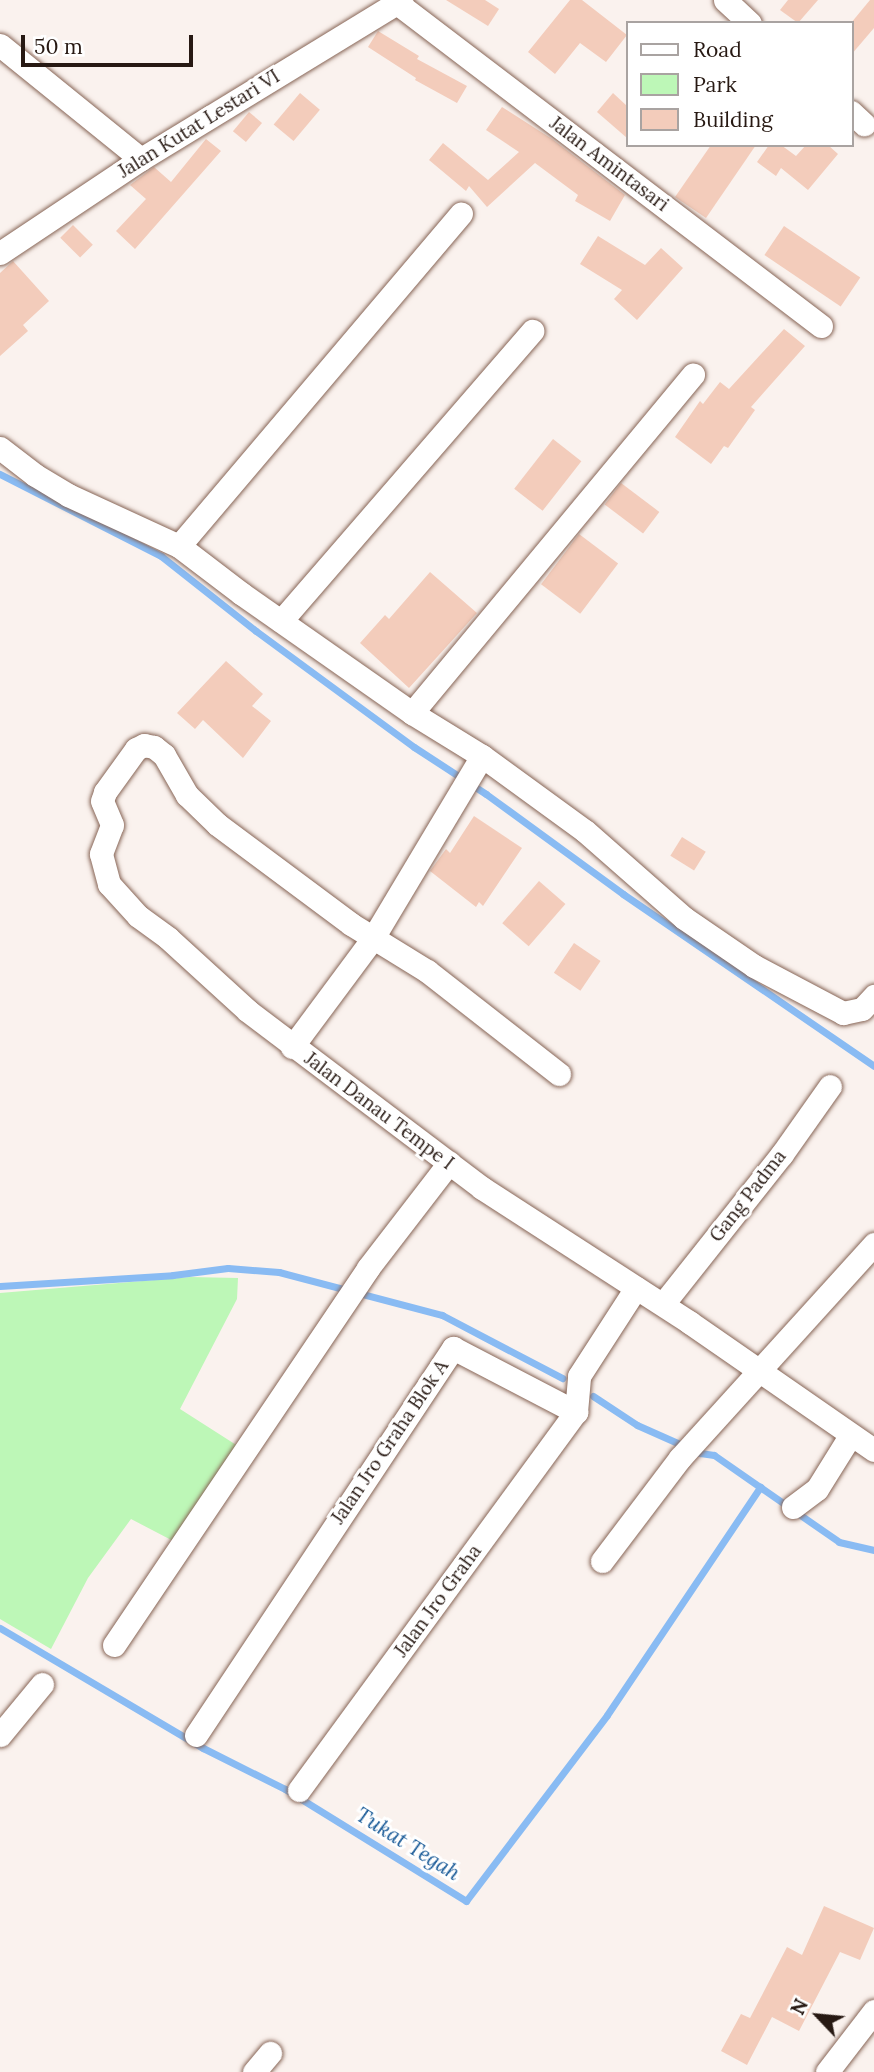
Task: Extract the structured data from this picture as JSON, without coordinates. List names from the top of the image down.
{
  "streets": {
    "street": [
      "Jalan Kutat Lestari VI",
      "Jalan Amintasari",
      "Jalan Danau Tempe I",
      "Gang Padma",
      "Jalan Jro Graha Blok A",
      "Jalan Jro Graha"
    ]
  },
  "crossings": [
    ["Jalan Kutat Lestari VI", "Jalan Amintasari"],
    ["Jalan Danau Tempe I", "Gang Padma"],
    ["Jalan Jro Graha Blok A", "Jalan Jro Graha"]
  ],
  "water": ["Tukat Tegah"],
  "legend": ["Road", "Park", "Building"],
  "scale_bar": "50 m",
  "north": "top left"
}
